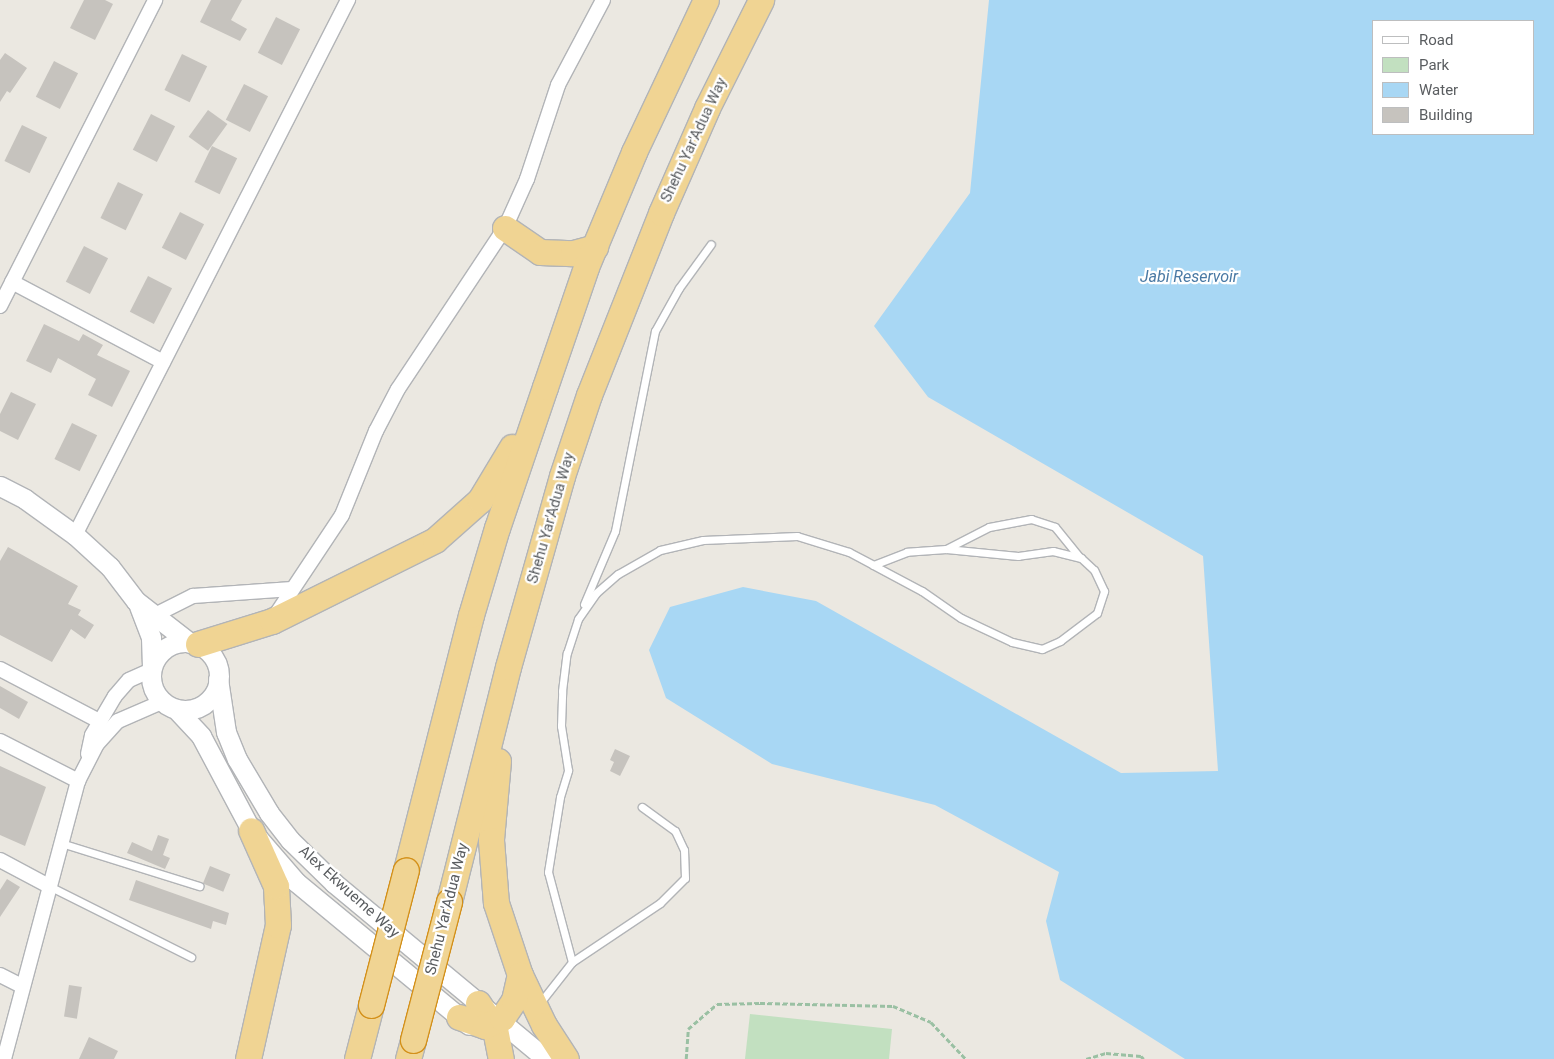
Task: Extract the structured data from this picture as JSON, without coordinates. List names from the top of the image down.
{
  "streets": {
    "highway": ["Shehu Yar'Adua Way"],
    "street": ["Alex Ekwueme Way"]
  },
  "water": ["Jabi Reservoir"],
  "legend": [
    "Road",
    "Park",
    "Water",
    "Building"
  ]
}
